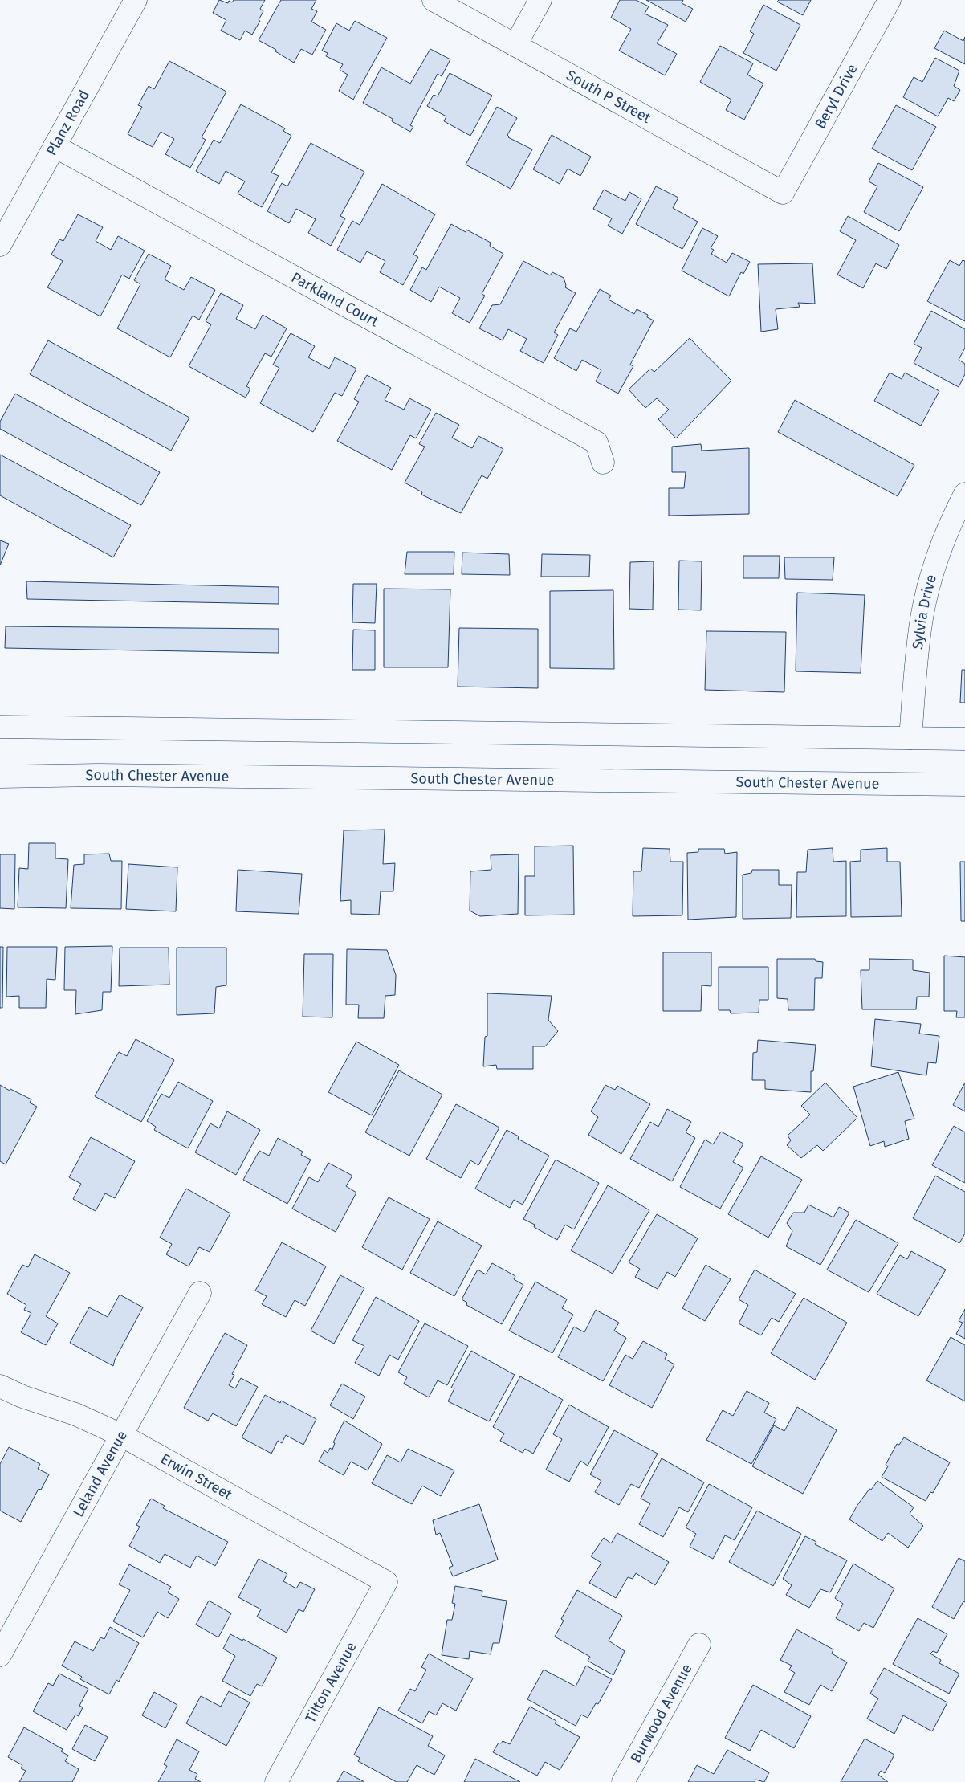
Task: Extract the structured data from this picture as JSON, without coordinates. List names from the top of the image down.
{
  "streets": {
    "street": [
      "South P Street",
      "Beryl Drive",
      "Planz Road",
      "Parkland Court",
      "Sylvia Drive",
      "South Chester Avenue",
      "Leland Avenue",
      "Erwin Street",
      "Tilton Avenue",
      "Burwood Avenue"
    ]
  },
  "crossings": [
    ["South P Street", "Beryl Drive"],
    ["Planz Road", "Parkland Court"],
    ["Leland Avenue", "Erwin Street"],
    ["Erwin Street", "Tilton Avenue"]
  ]
}
